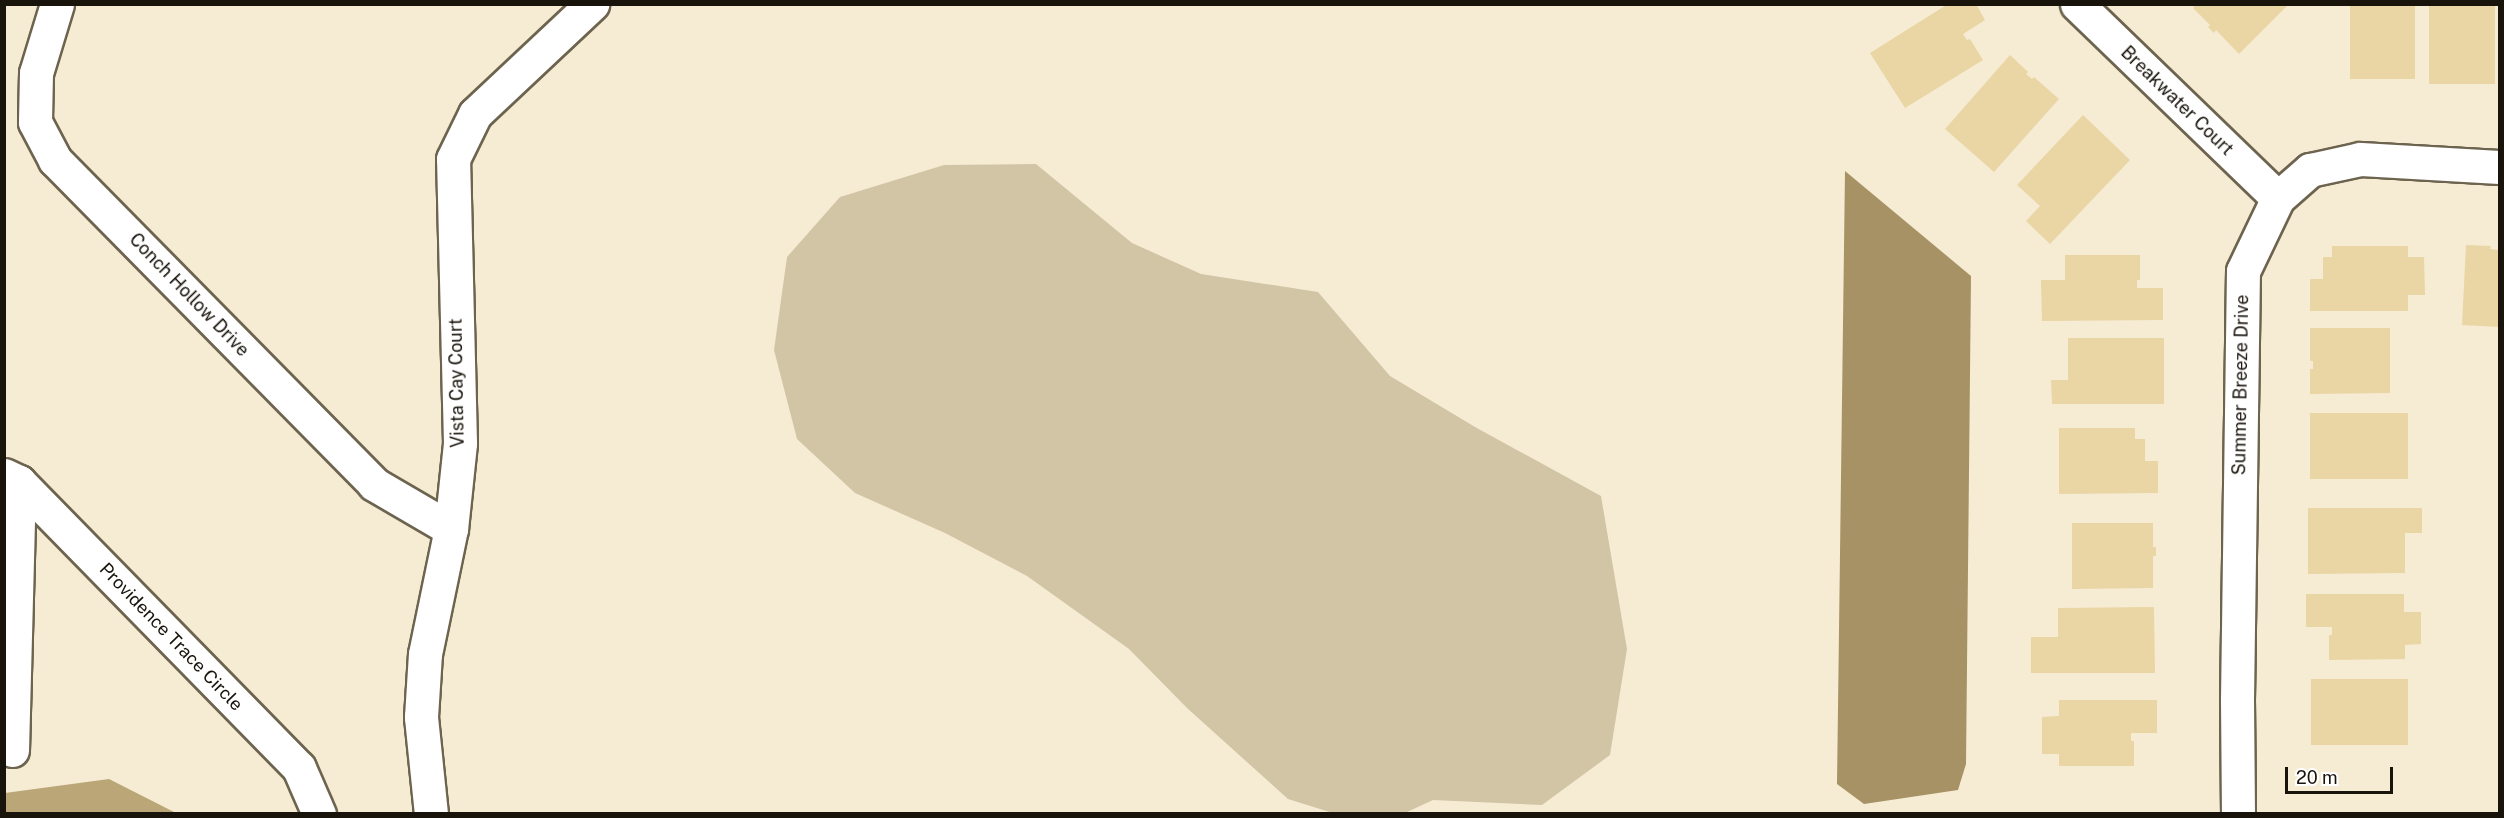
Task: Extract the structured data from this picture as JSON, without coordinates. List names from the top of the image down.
{
  "streets": {
    "street": [
      "Breakwater Court",
      "Conch Hollow Drive",
      "Vista Cay Court",
      "Summer Breeze Drive",
      "Providence Trace Circle"
    ]
  },
  "crossings": [
    ["Breakwater Court", "Summer Breeze Drive"],
    ["Conch Hollow Drive", "Vista Cay Court"]
  ],
  "scale_bar": "20 m"
}
